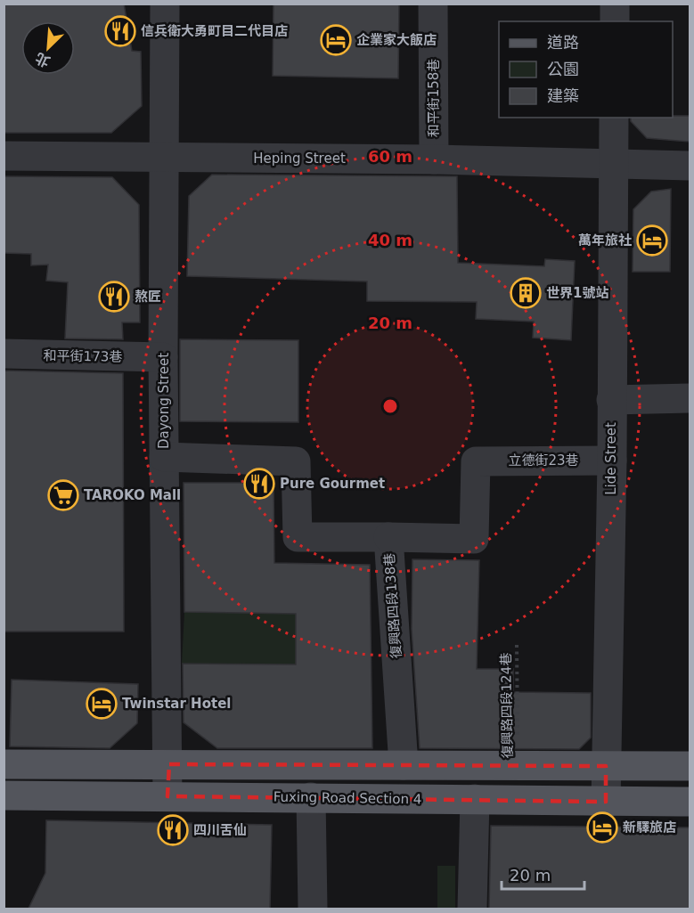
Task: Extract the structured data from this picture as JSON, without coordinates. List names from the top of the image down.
{
  "streets": {
    "main road": ["Fuxing Road Section 4"],
    "street": [
      "和平街158巷",
      "Heping Street",
      "和平街173巷",
      "Dayong Street",
      "Lide Street",
      "立德街23巷",
      "復興路四段138巷"
    ],
    "path": ["復興路四段124巷"]
  },
  "crossings": [
    ["和平街158巷", "Heping Street"],
    ["Heping Street", "Dayong Street"],
    ["Heping Street", "Lide Street"],
    ["和平街173巷", "Dayong Street"],
    ["Dayong Street", "復興路四段138巷"],
    ["Dayong Street", "Fuxing Road Section 4"],
    ["Lide Street", "立德街23巷"],
    ["Lide Street", "Fuxing Road Section 4"],
    ["立德街23巷", "復興路四段138巷"]
  ],
  "places": {
    "restaurant": [
      "信兵衛大勇町目二代目店",
      "熬匠",
      "Pure Gourmet",
      "四川舌仙"
    ],
    "hotel": [
      "企業家大飯店",
      "萬年旅社",
      "Twinstar Hotel",
      "新驛旅店"
    ],
    "building": ["世界1號站"],
    "supermarket": ["TAROKO Mall"]
  },
  "legend": ["道路", "公園", "建築"],
  "scale_bar": "20 m",
  "north": "bottom left",
  "rings": ["60 m", "40 m", "20 m"]
}
